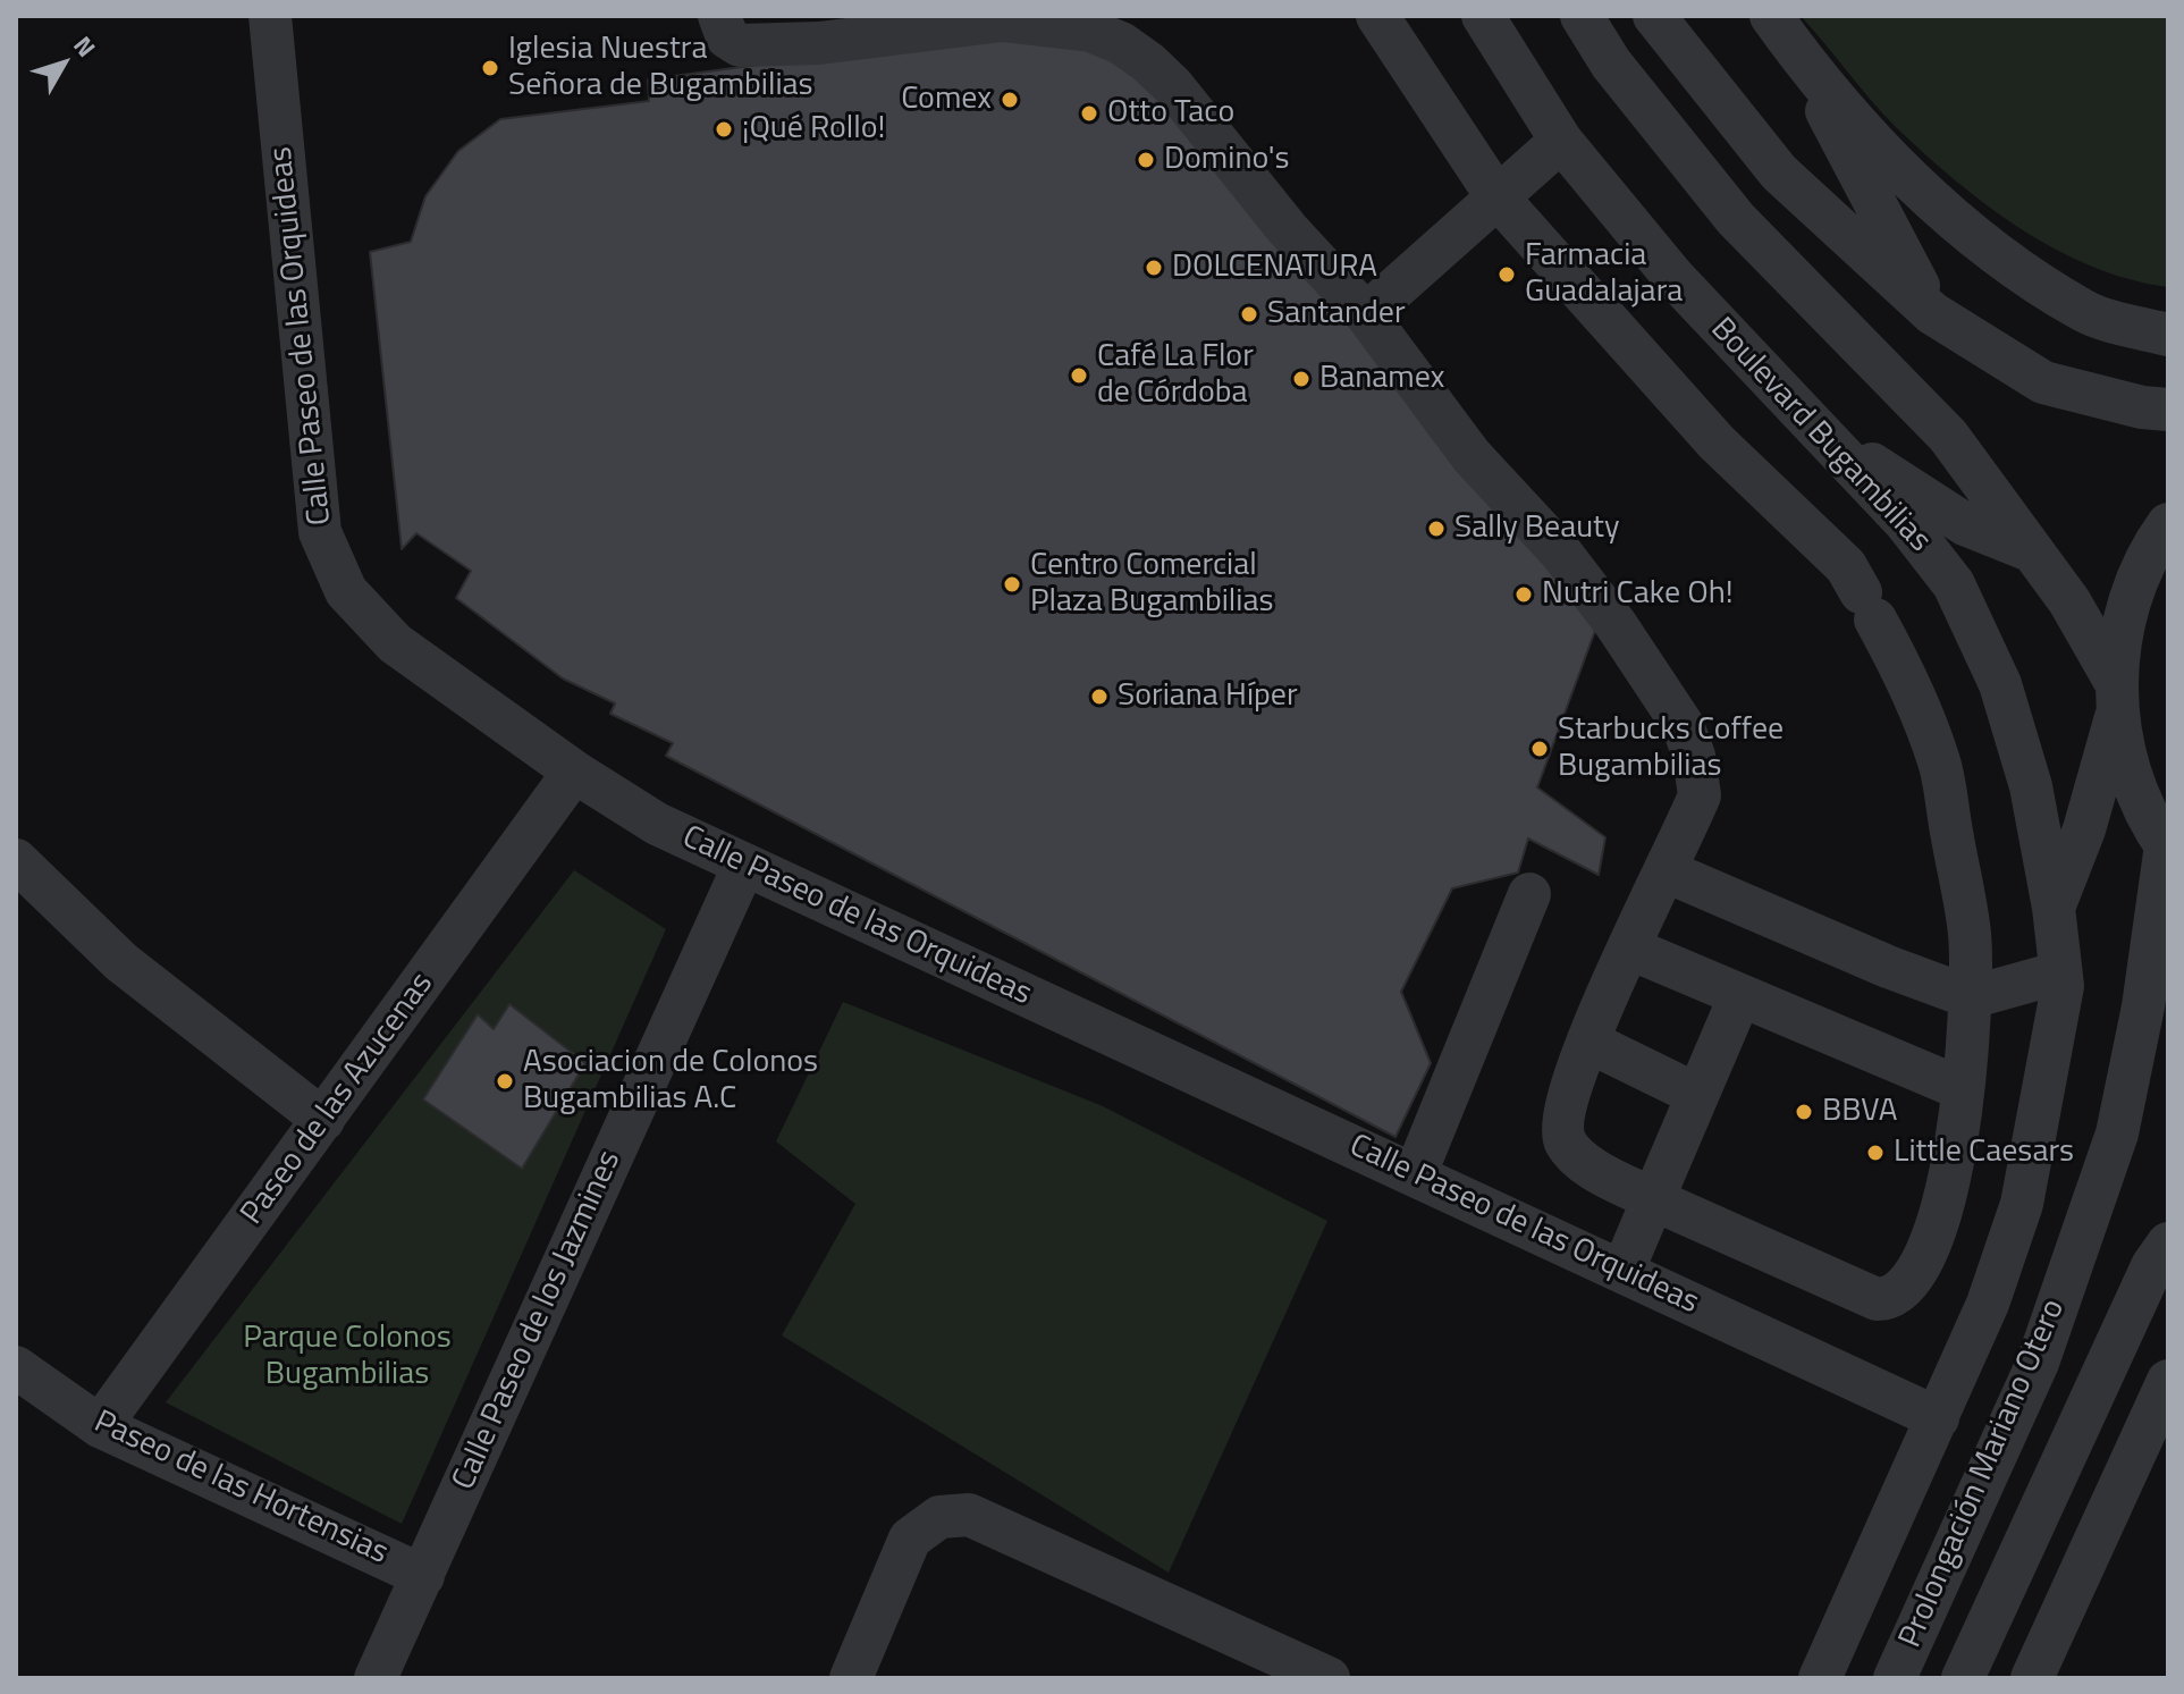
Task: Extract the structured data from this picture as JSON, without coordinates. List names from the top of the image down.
{
  "streets": {
    "street": [
      "Calle Paseo de las Orquideas",
      "Boulevard Bugambilias",
      "Paseo de las Azucenas",
      "Calle Paseo de los Jazmines",
      "Prolongación Mariano Otero",
      "Paseo de las Hortensias"
    ]
  },
  "crossings": [
    ["Calle Paseo de las Orquideas", "Paseo de las Azucenas"],
    ["Calle Paseo de las Orquideas", "Calle Paseo de los Jazmines"],
    ["Calle Paseo de las Orquideas", "Prolongación Mariano Otero"],
    ["Boulevard Bugambilias", "Prolongación Mariano Otero"],
    ["Paseo de las Azucenas", "Paseo de las Hortensias"],
    ["Calle Paseo de los Jazmines", "Paseo de las Hortensias"]
  ],
  "parks": ["Parque Colonos Bugambilias"],
  "places": [
    "Iglesia Nuestra Señora de Bugambilias",
    "Comex",
    "Otto Taco",
    "¡Qué Rollo!",
    "Domino's",
    "DOLCENATURA",
    "Farmacia Guadalajara",
    "Santander",
    "Café La Flor de Córdoba",
    "Banamex",
    "Sally Beauty",
    "Centro Comercial Plaza Bugambilias",
    "Nutri Cake Oh!",
    "Soriana Híper",
    "Starbucks Coffee Bugambilias",
    "Asociacion de Colonos Bugambilias A.C",
    "BBVA",
    "Little Caesars"
  ],
  "north": "top right"
}
